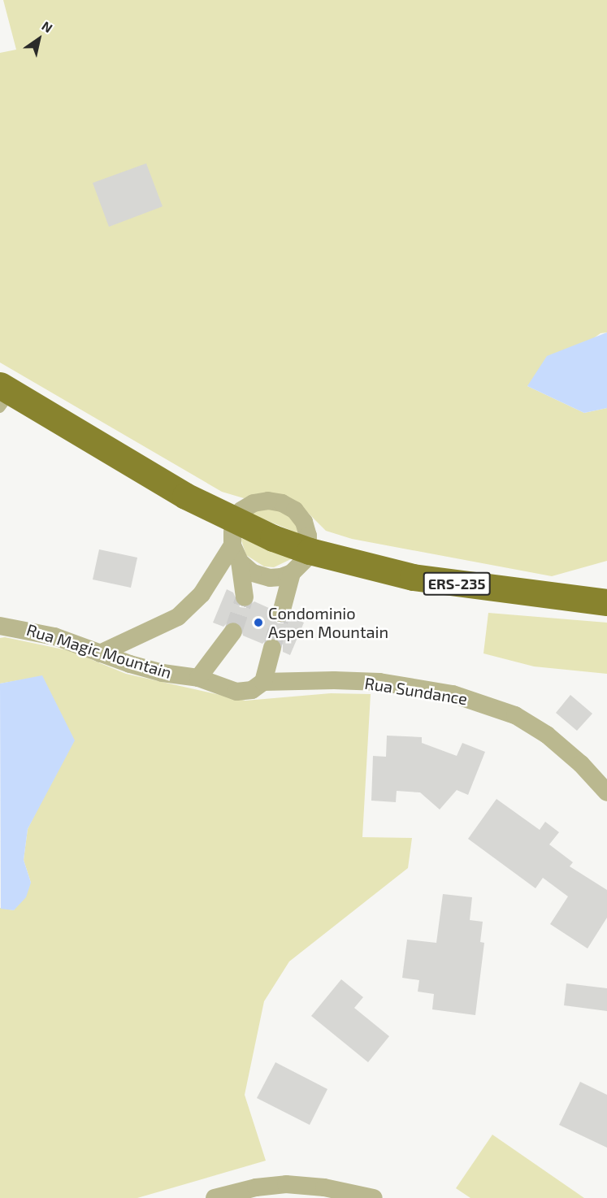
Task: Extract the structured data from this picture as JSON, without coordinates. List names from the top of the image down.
{
  "streets": {
    "main road": ["ERS-235"],
    "street": ["Rua Magic Mountain", "Rua Sundance"]
  },
  "crossings": [
    ["Rua Magic Mountain", "Rua Sundance"]
  ],
  "places": ["Condominio Aspen Mountain"],
  "north": "top right"
}
